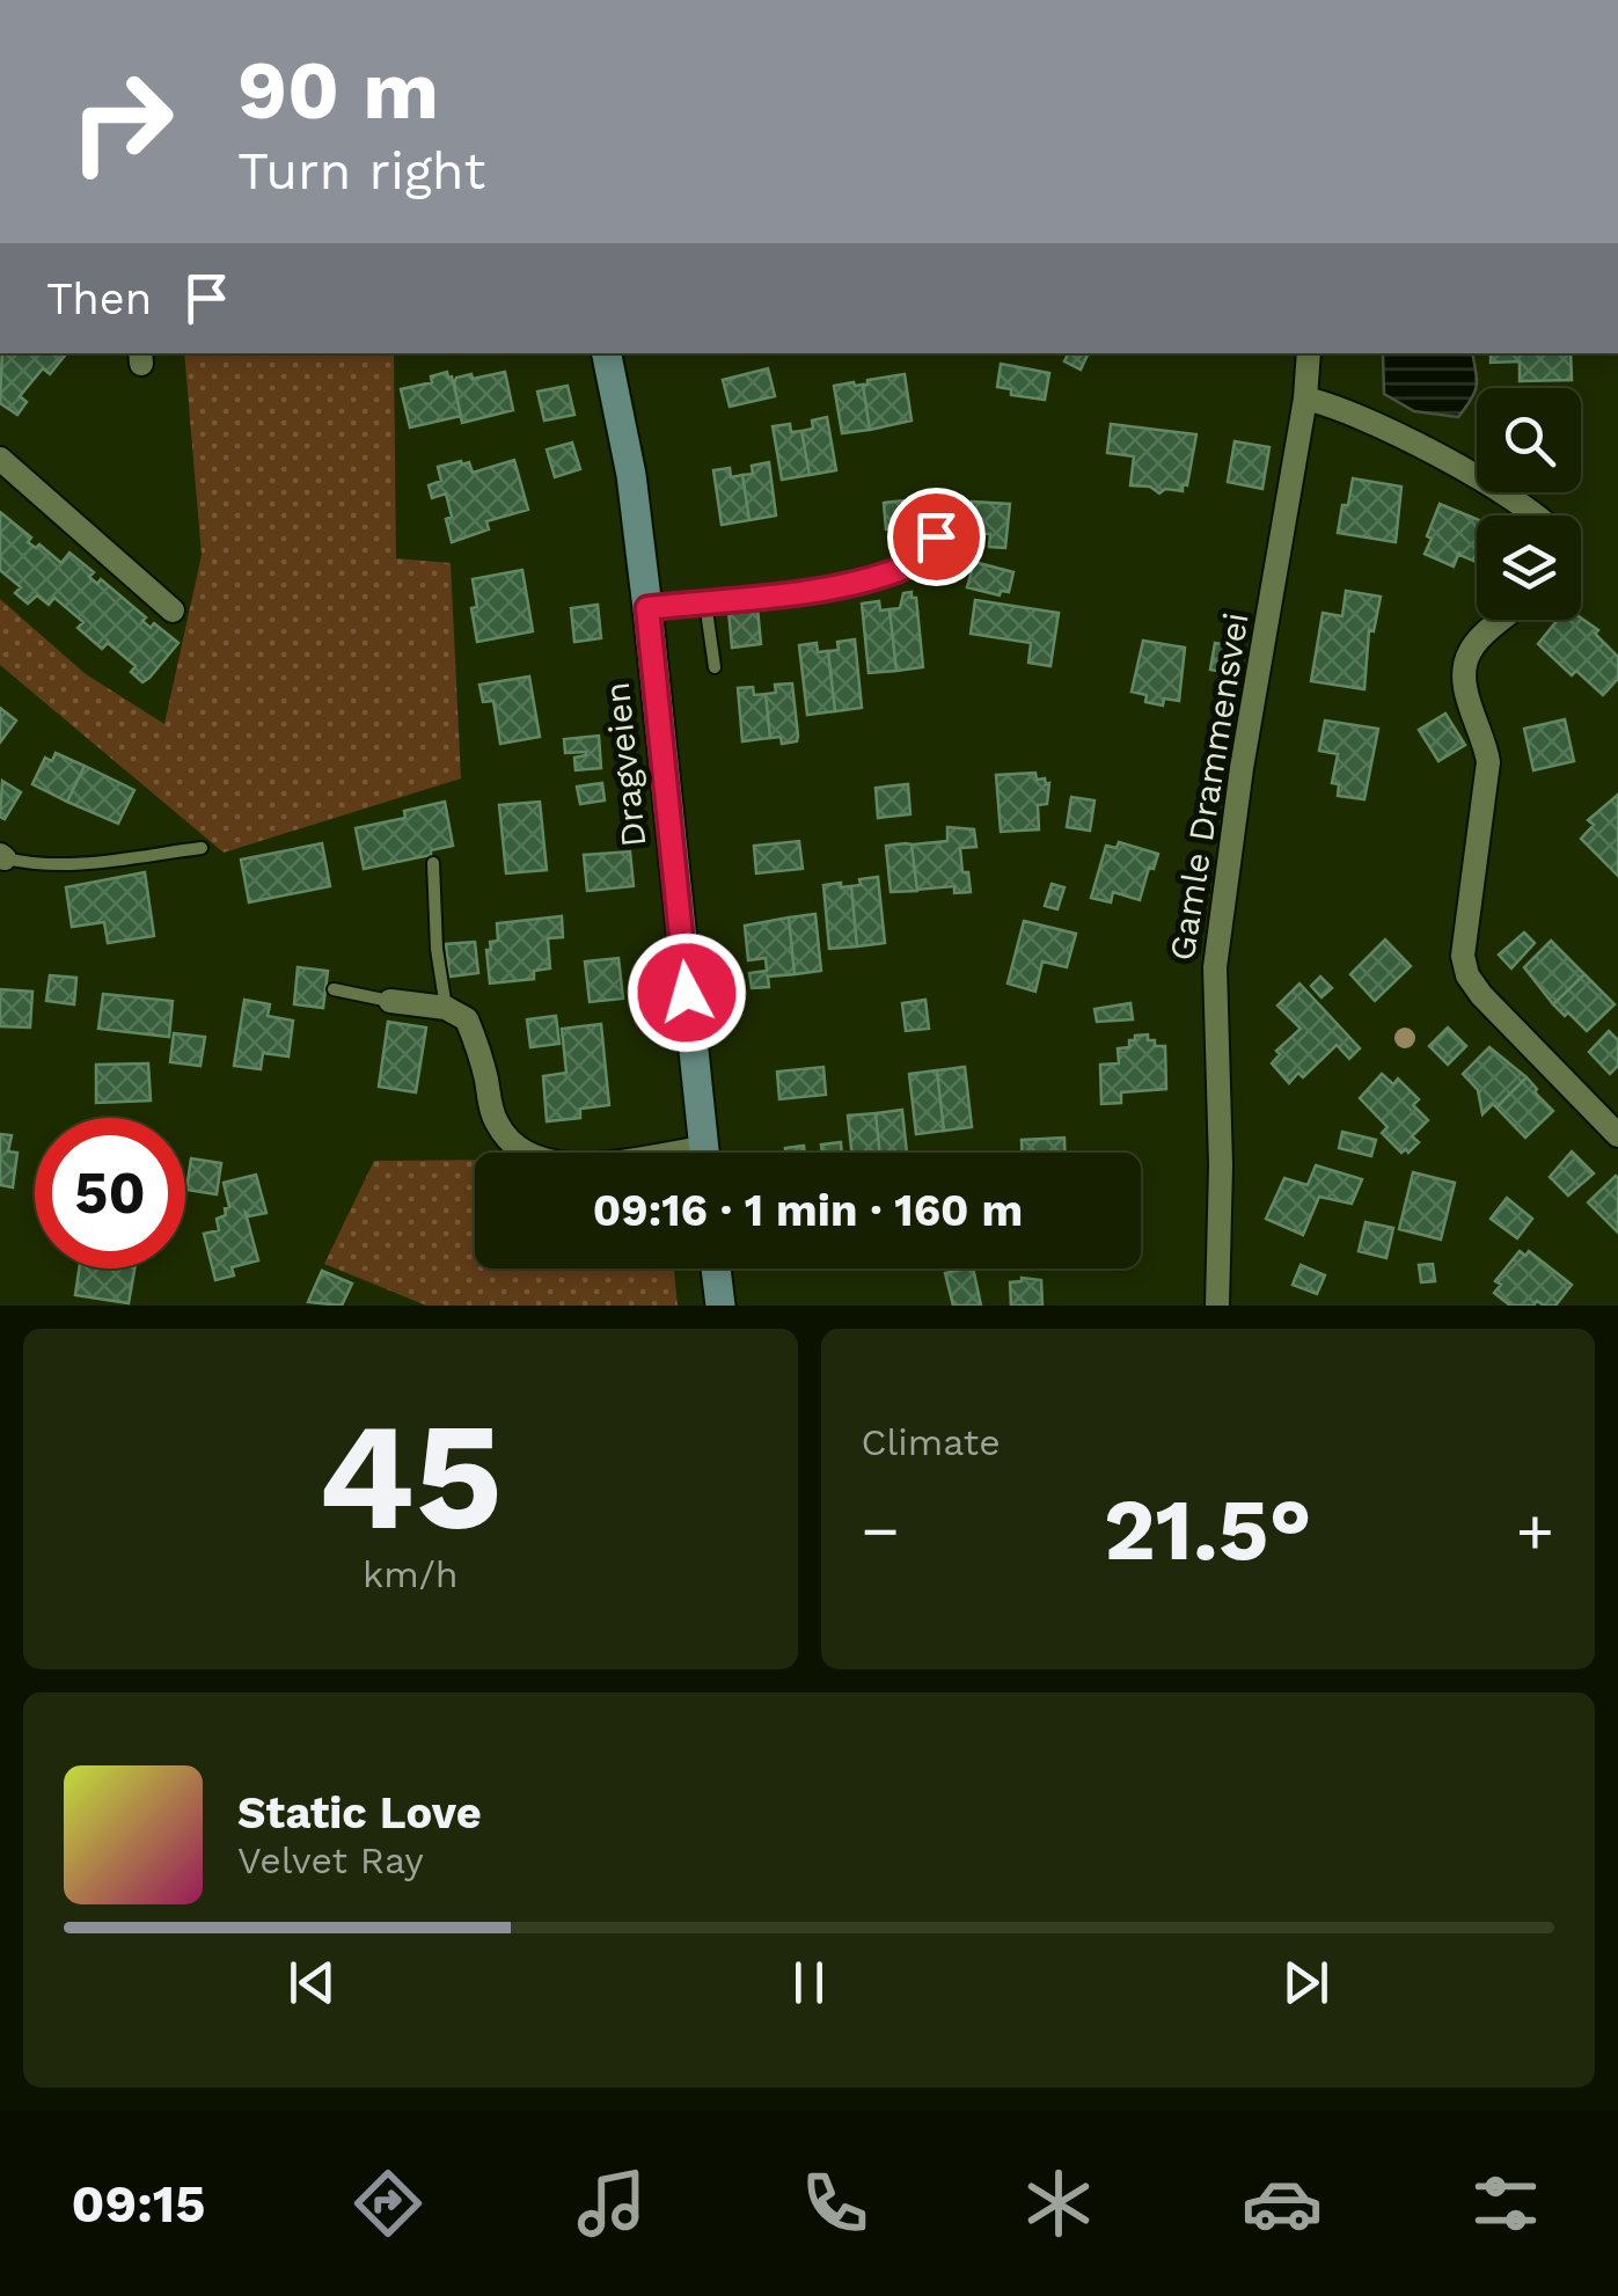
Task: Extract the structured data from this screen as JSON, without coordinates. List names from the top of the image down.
{
  "streets": {
    "main road": ["Dragveien"],
    "street": ["Gamle Drammensvei"]
  },
  "page": {
    "turn": ["90 m", "Turn right"],
    "then": "Then",
    "limit": "50",
    "trip": "09:16 · 1 min · 160 m",
    "tile": [
      ["45", "km/h"],
      "Climate"
    ],
    "heat": ["−", "21.5°", "+"],
    "song": ["Static Love", "Velvet Ray"],
    "tabs": "09:15"
  }
}
